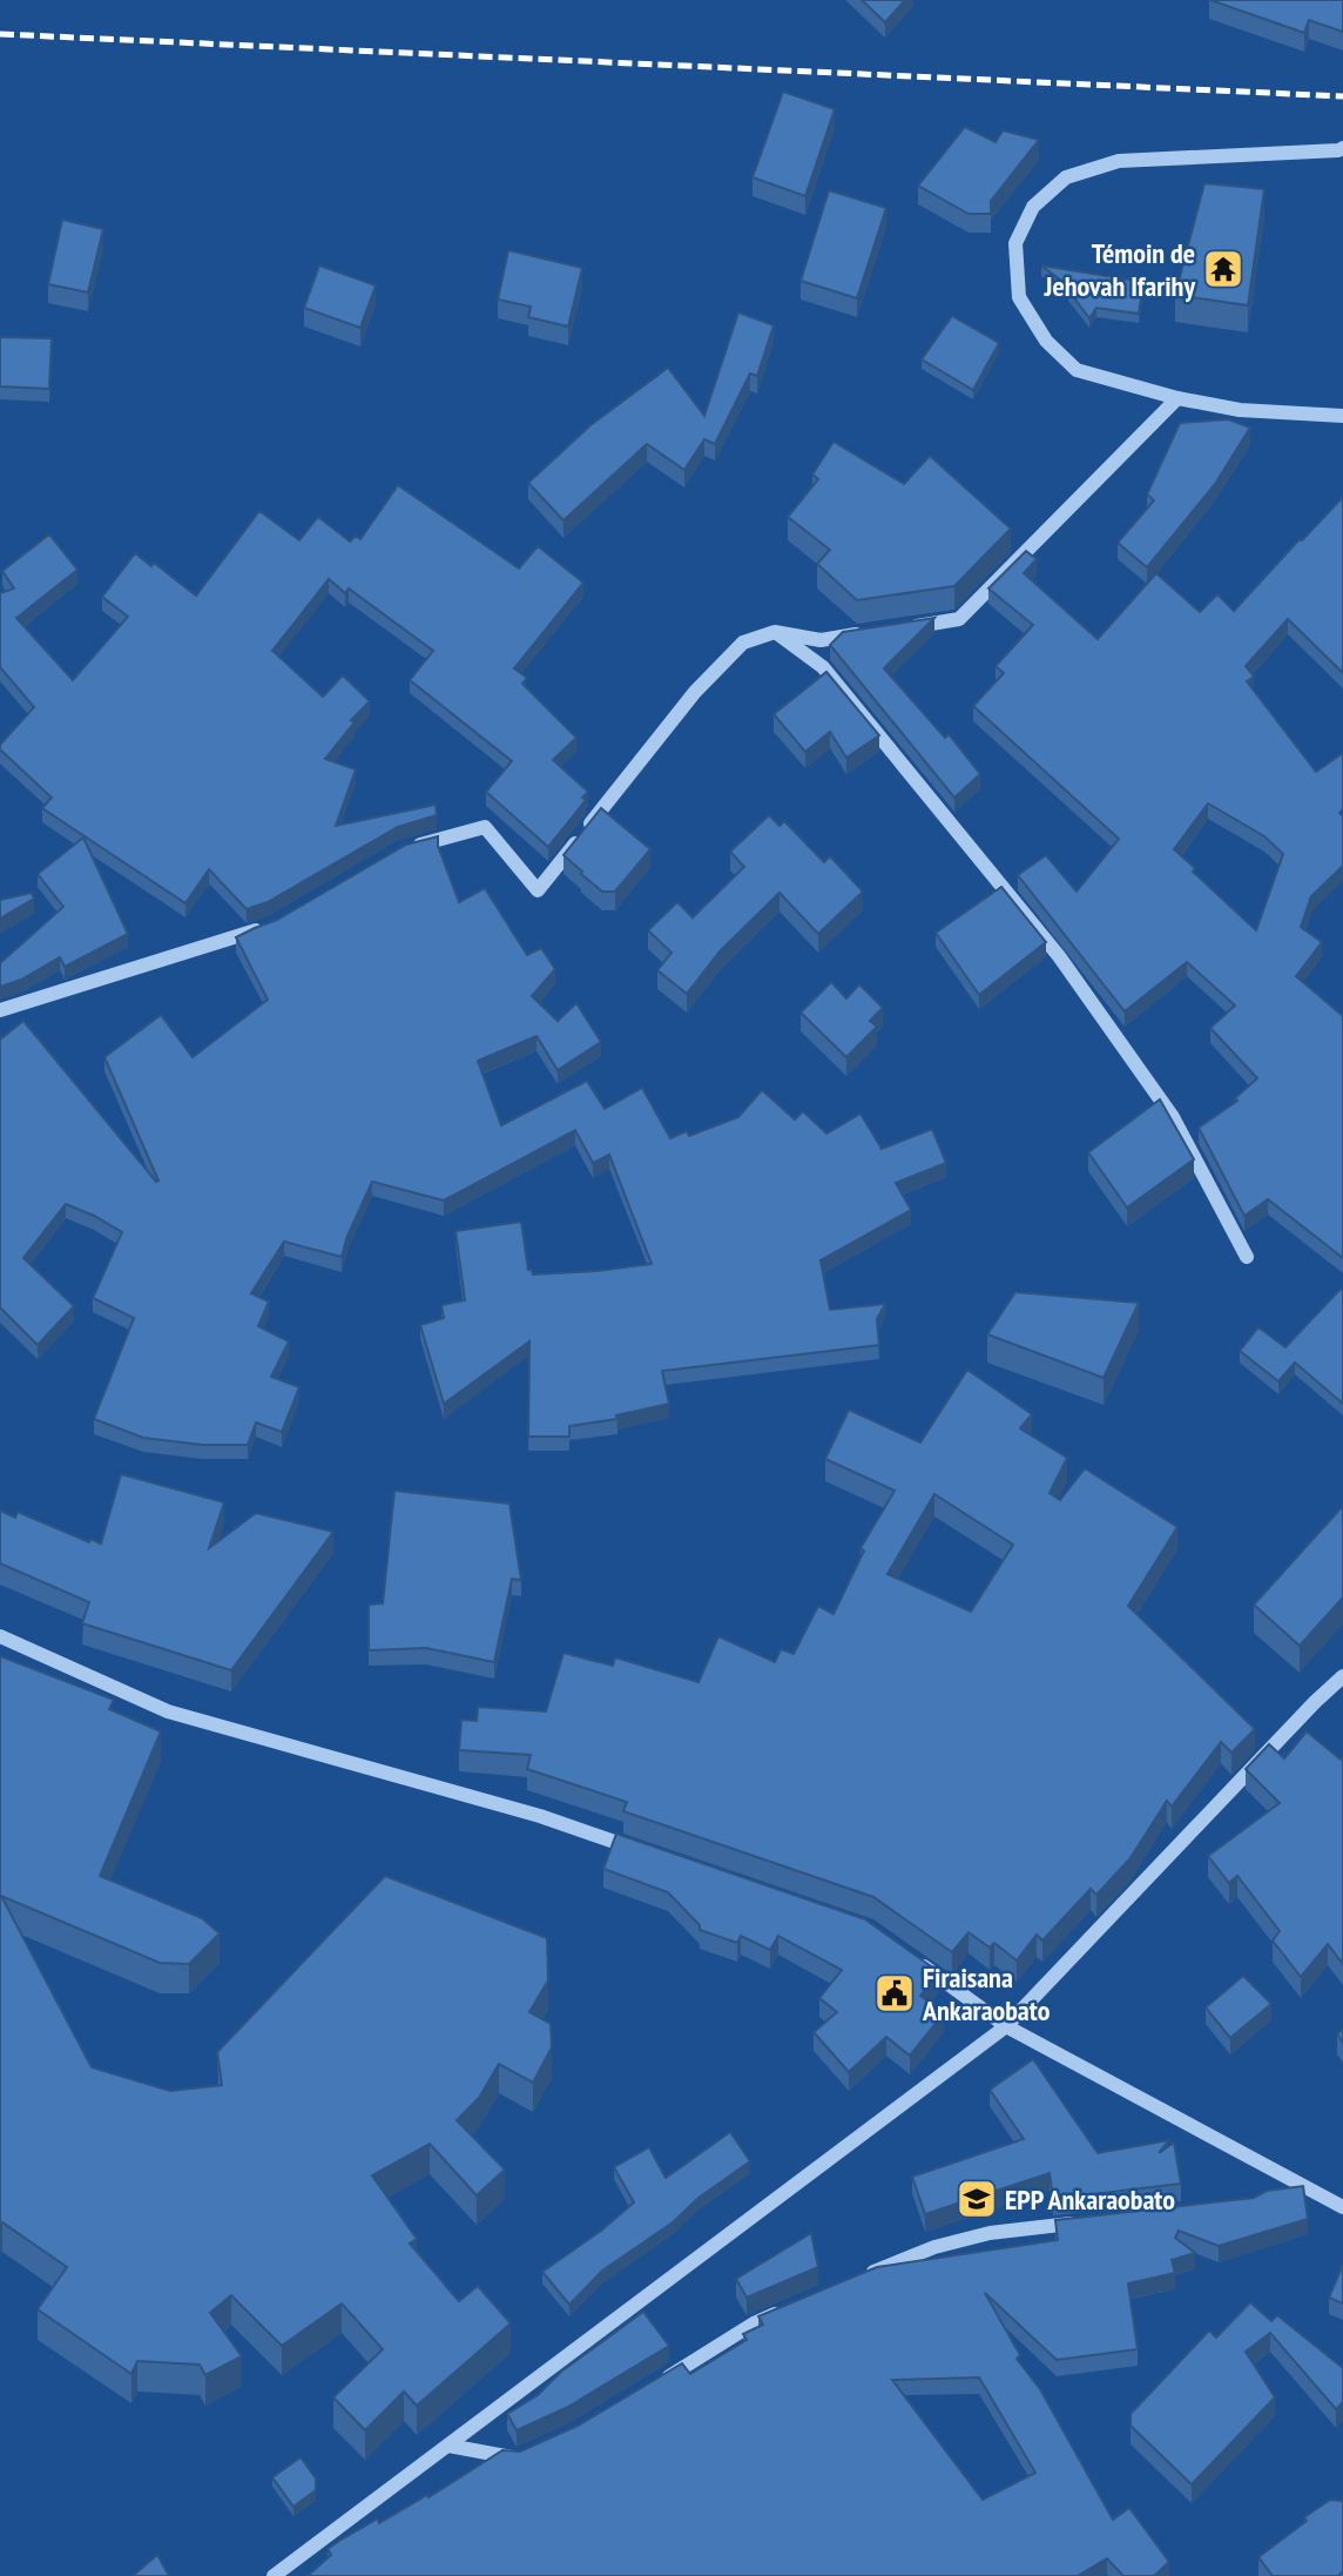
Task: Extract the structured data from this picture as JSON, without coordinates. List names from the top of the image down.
{
  "places": {
    "temple": ["Témoin de Jehovah Ifarihy"],
    "public building": ["Firaisana Ankaraobato"],
    "school or university": ["EPP Ankaraobato"]
  }
}
